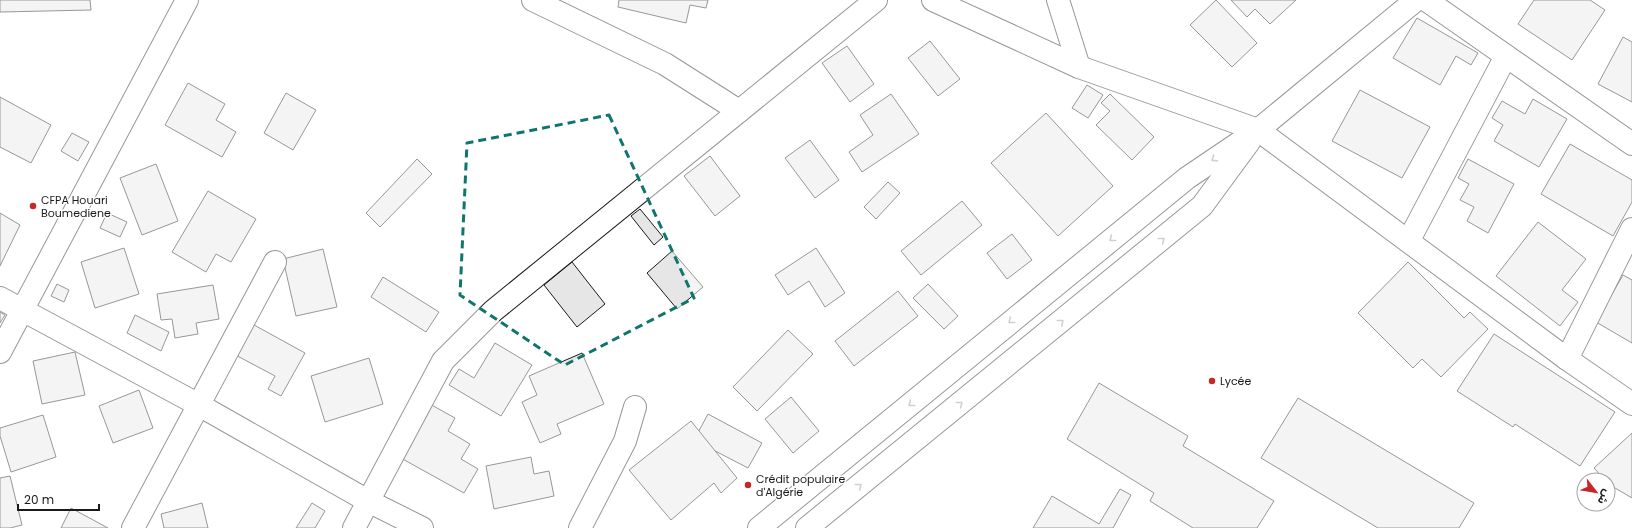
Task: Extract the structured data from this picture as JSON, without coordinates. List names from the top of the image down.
{
  "places": ["CFPA Houari Boumediene", "Lycée", "Crédit populaire d'Algérie"],
  "scale_bar": "20 m",
  "north": "bottom right"
}
